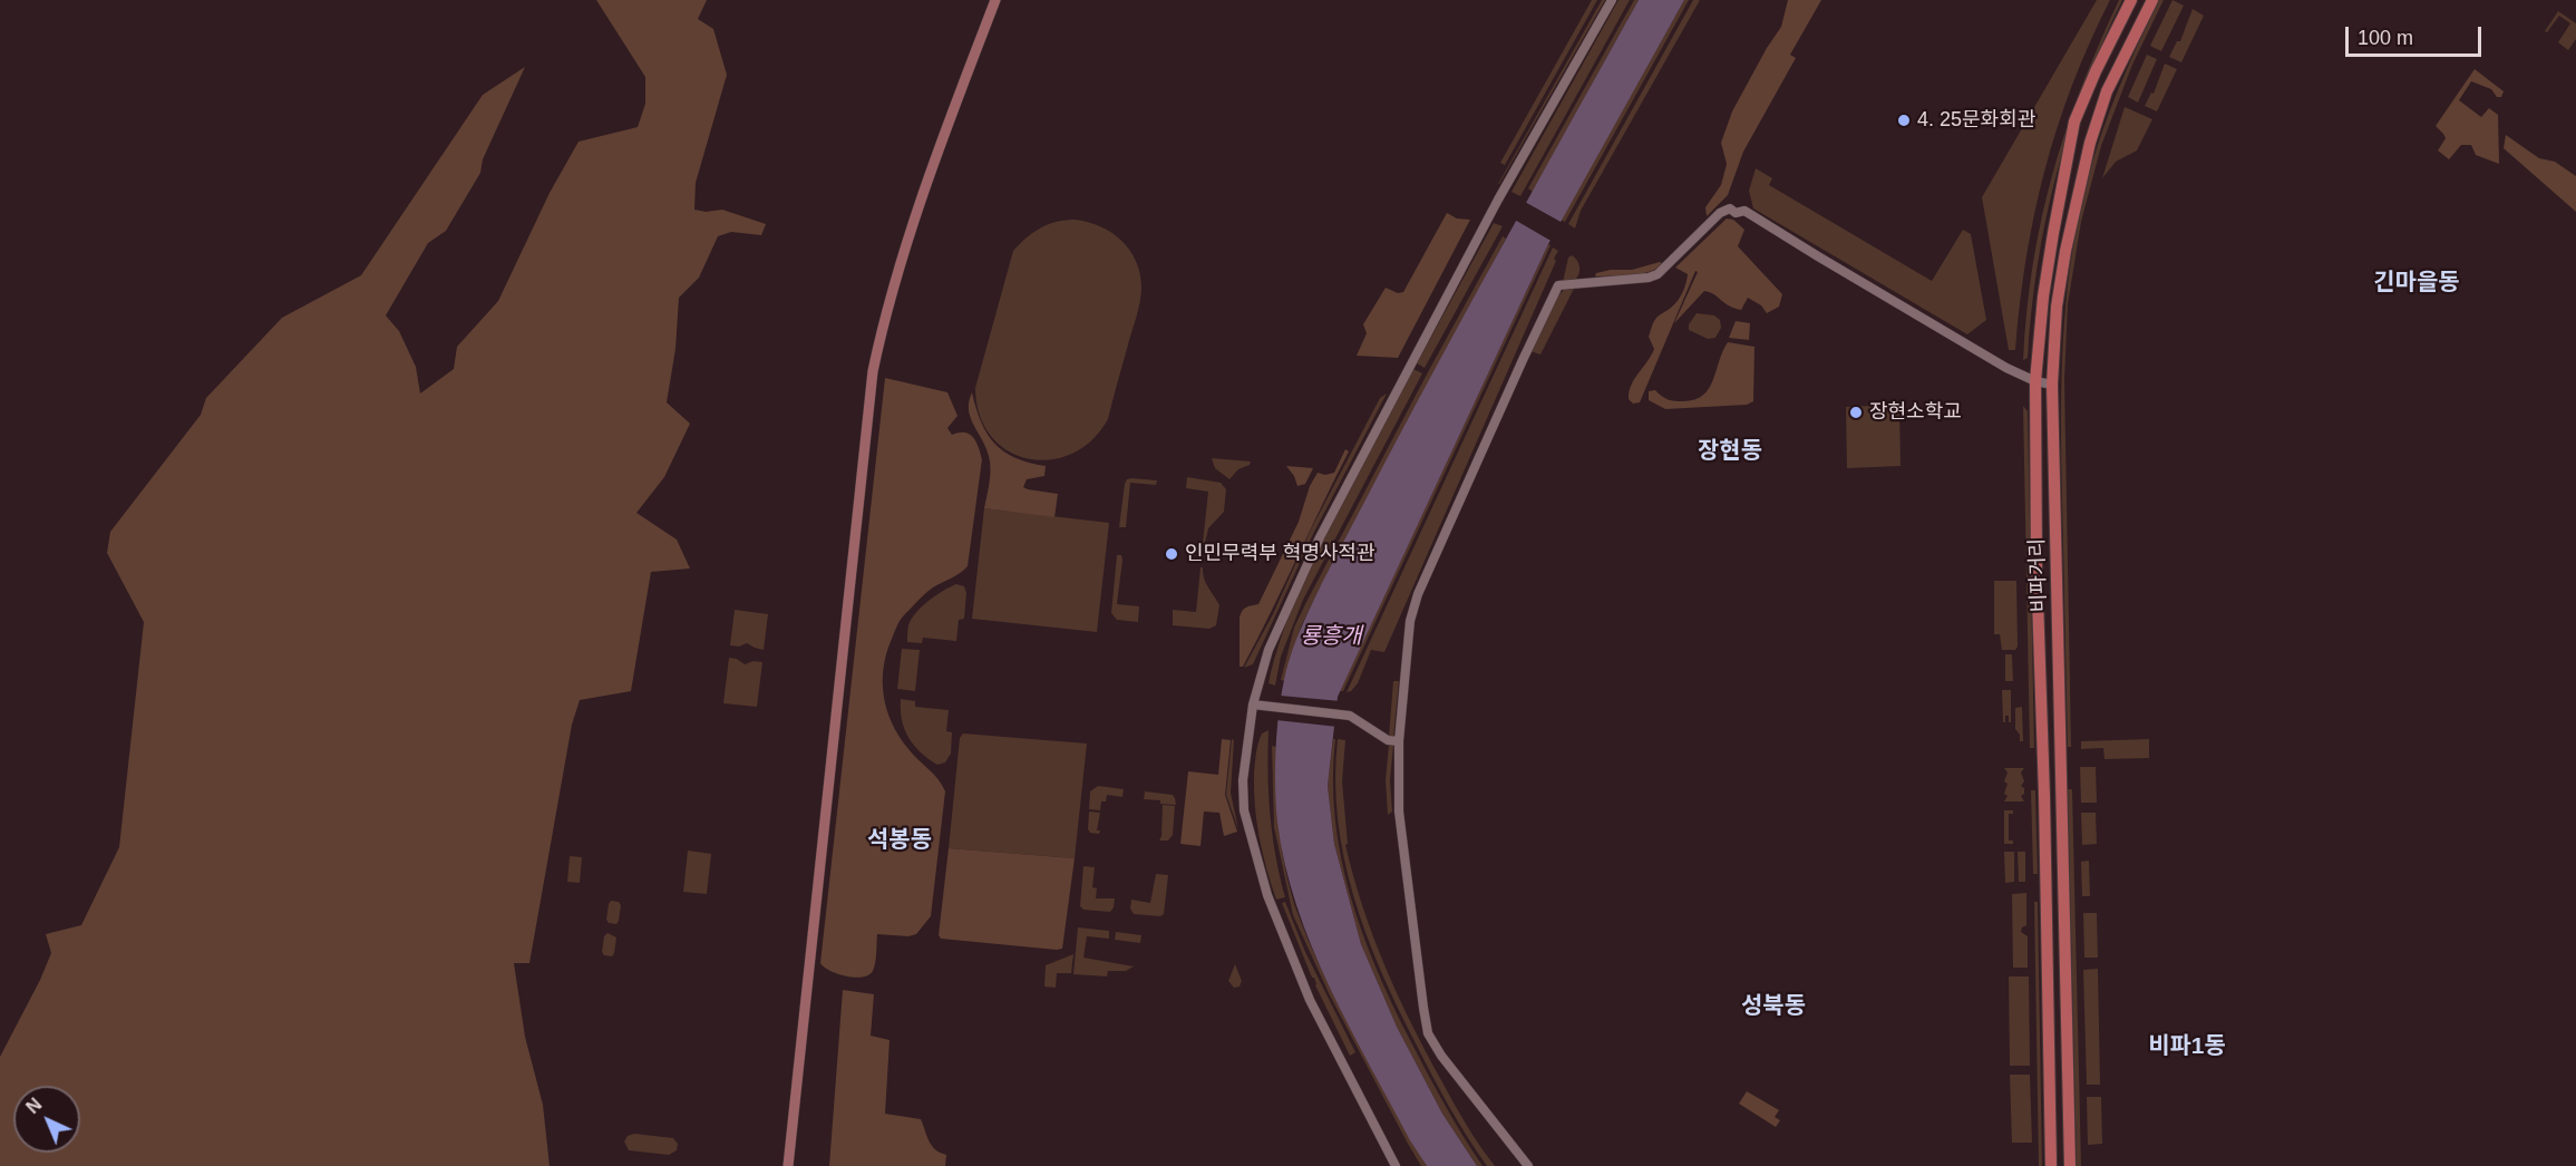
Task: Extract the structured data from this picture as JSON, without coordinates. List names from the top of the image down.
{
  "streets": {
    "main road": ["비파거리"]
  },
  "districts": [
    "긴마을동",
    "장현동",
    "석봉동",
    "성북동",
    "비파1동"
  ],
  "water": ["룡흥개"],
  "places": ["4. 25문화회관", "장현소학교", "인민무력부 혁명사적관"],
  "scale_bar": "100 m",
  "north": "top left"
}
